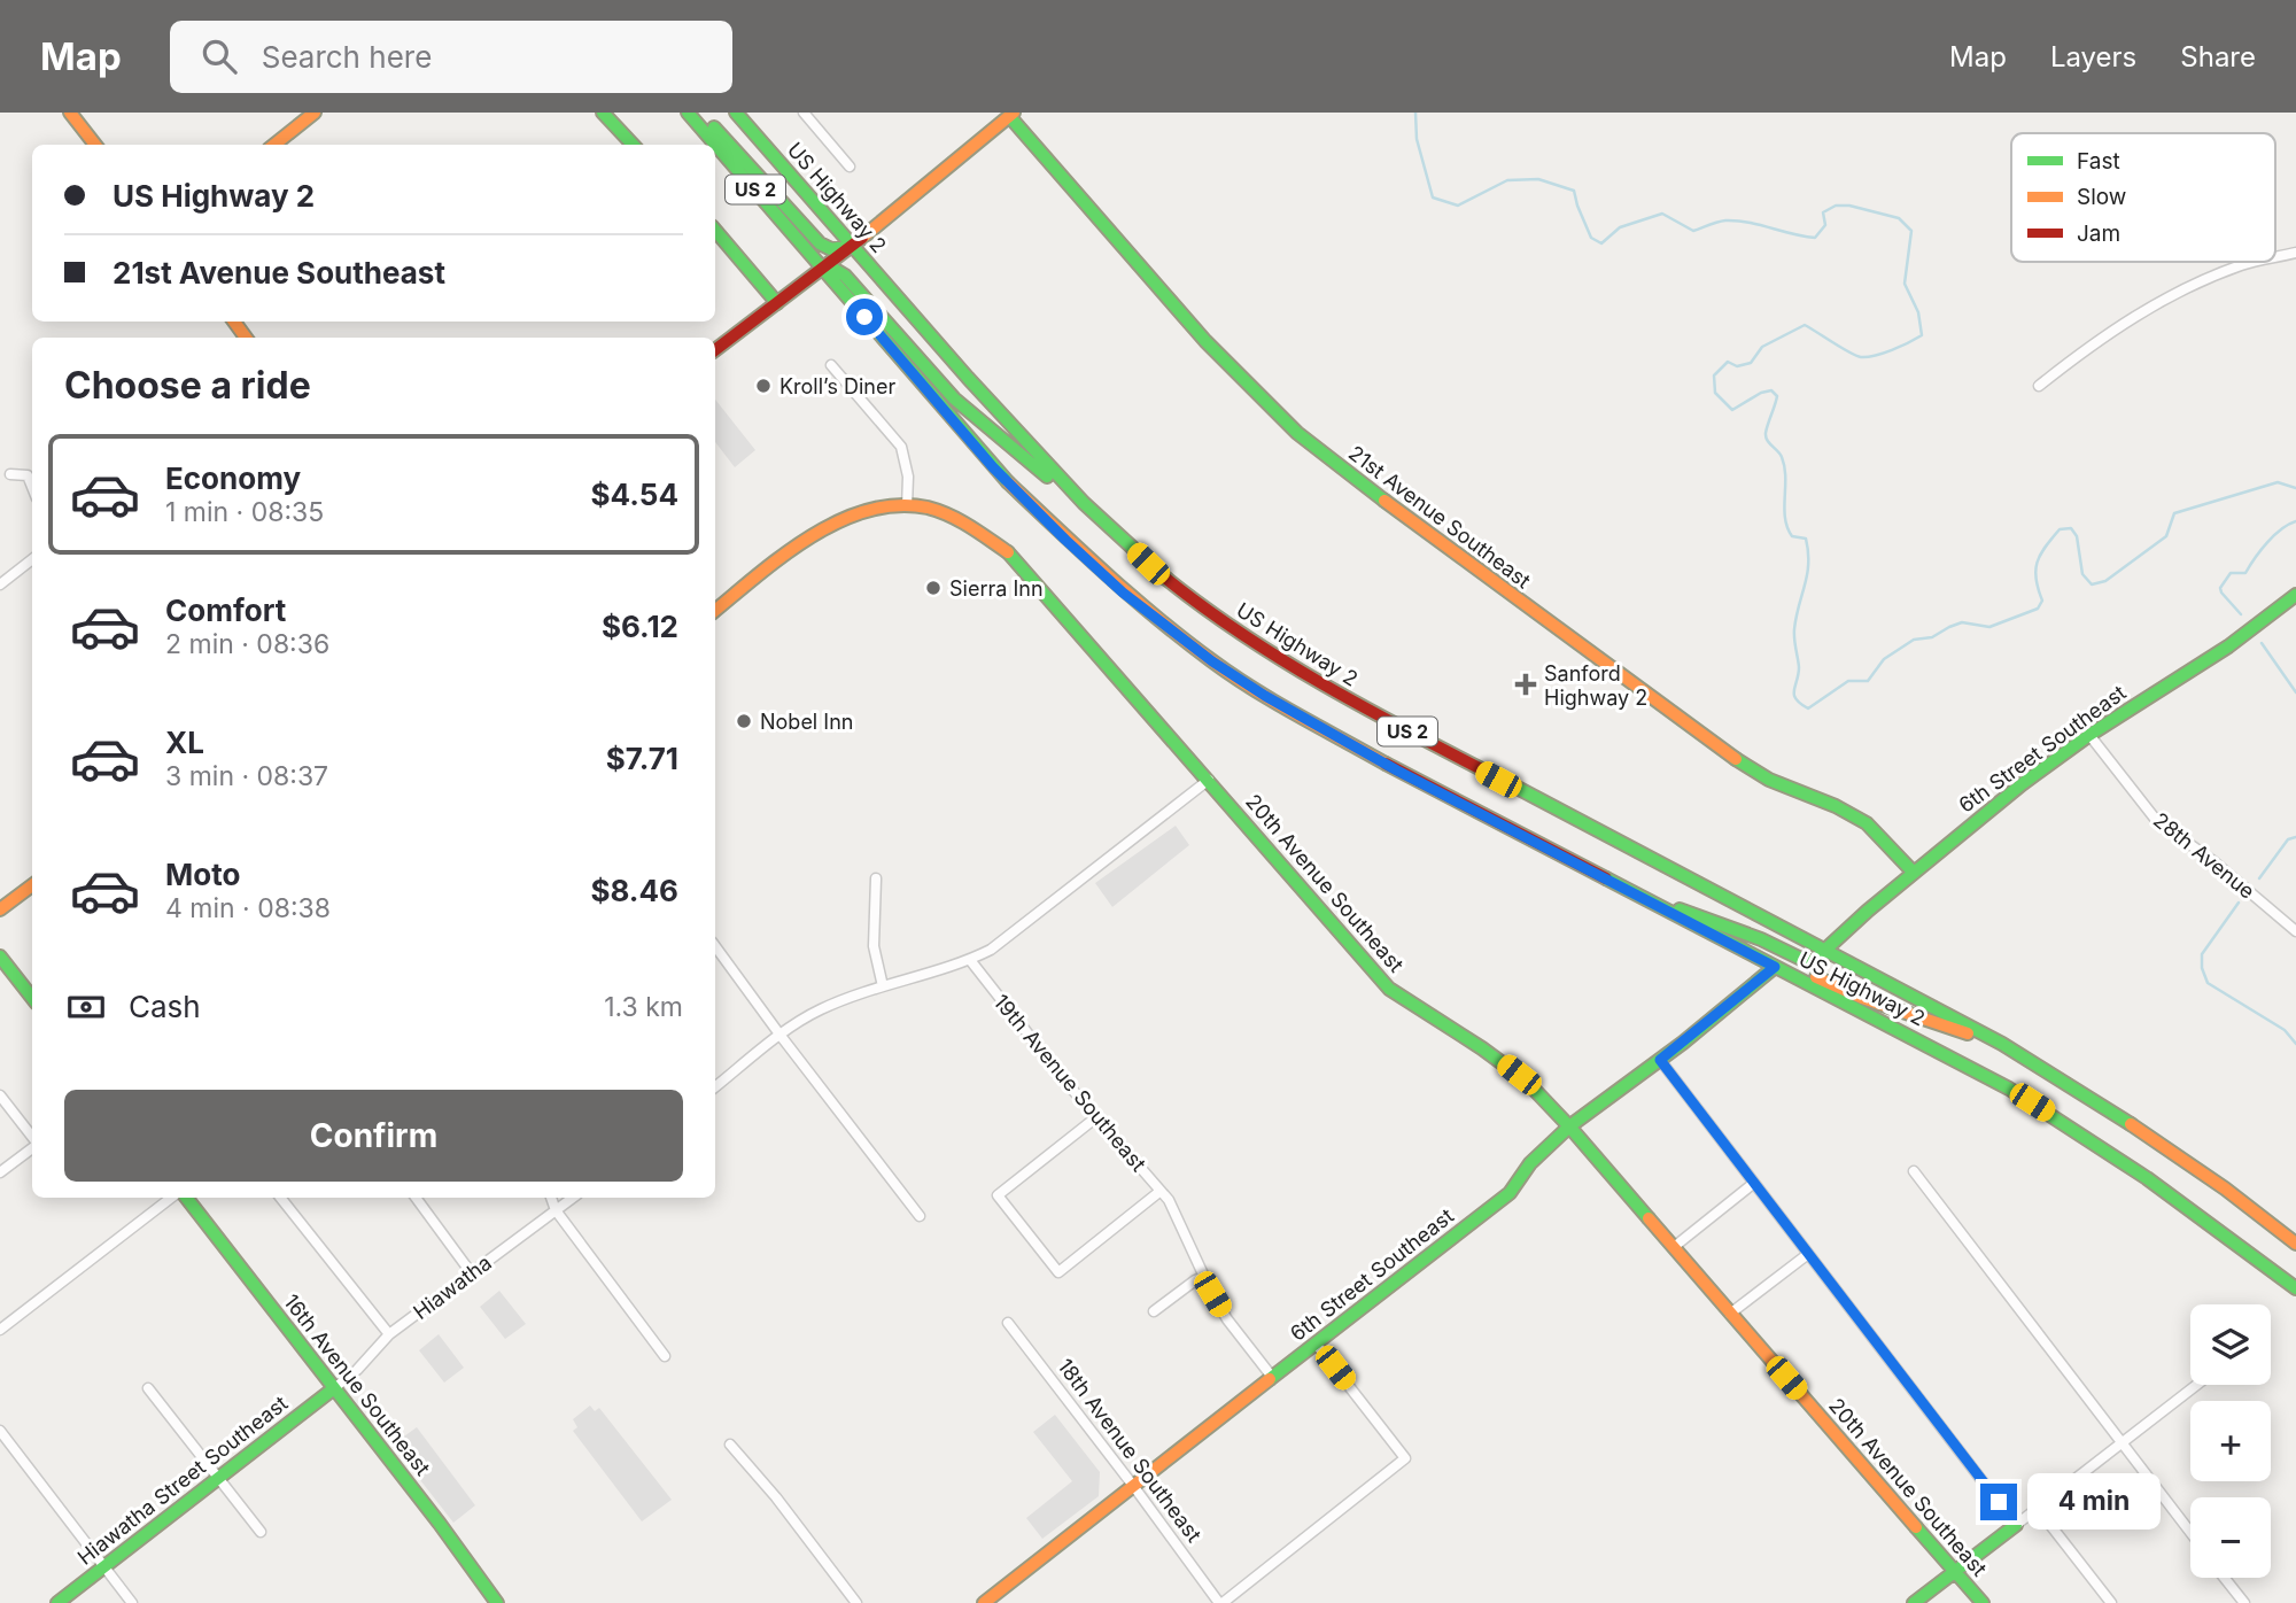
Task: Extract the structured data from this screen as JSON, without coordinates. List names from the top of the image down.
{
  "streets": {
    "main road": [
      "US 2",
      "US Highway 2",
      "21st Avenue Southeast",
      "6th Street Southeast",
      "20th Avenue Southeast",
      "16th Avenue Southeast",
      "Hiawatha Street Southeast"
    ],
    "street": [
      "28th Avenue",
      "19th Avenue Southeast",
      "Hiawatha",
      "18th Avenue Southeast"
    ]
  },
  "crossings": [
    ["US Highway 2", "6th Street Southeast"],
    ["21st Avenue Southeast", "6th Street Southeast"],
    ["6th Street Southeast", "28th Avenue"],
    ["6th Street Southeast", "20th Avenue Southeast"],
    ["6th Street Southeast", "19th Avenue Southeast"],
    ["6th Street Southeast", "18th Avenue Southeast"],
    ["Hiawatha", "16th Avenue Southeast"],
    ["Hiawatha", "Hiawatha Street Southeast"],
    ["16th Avenue Southeast", "Hiawatha Street Southeast"]
  ],
  "places": {
    "other": ["Kroll’s Diner", "Sierra Inn", "Nobel Inn"],
    "health": ["Sanford Highway 2"]
  },
  "legend": ["Fast", "Slow", "Jam"],
  "page": {
    "header": "Map",
    "search": "Search here",
    "nav": ["Map", "Layers", "Share"],
    "banner": ["US Highway 2", "21st Avenue Southeast"],
    "heading": "Choose a ride",
    "list": [
      {
        "name": "Economy",
        "note": "1 min · 08:35",
        "value": "$4.54"
      },
      {
        "name": "Comfort",
        "note": "2 min · 08:36",
        "value": "$6.12"
      },
      {
        "name": "XL",
        "note": "3 min · 08:37",
        "value": "$7.71"
      },
      {
        "name": "Moto",
        "note": "4 min · 08:38",
        "value": "$8.46"
      }
    ],
    "pay": ["Cash", "1.3 km"],
    "buttons": "Confirm",
    "map_buttons": ["+", "−"],
    "bubble": "4 min"
  }
}
